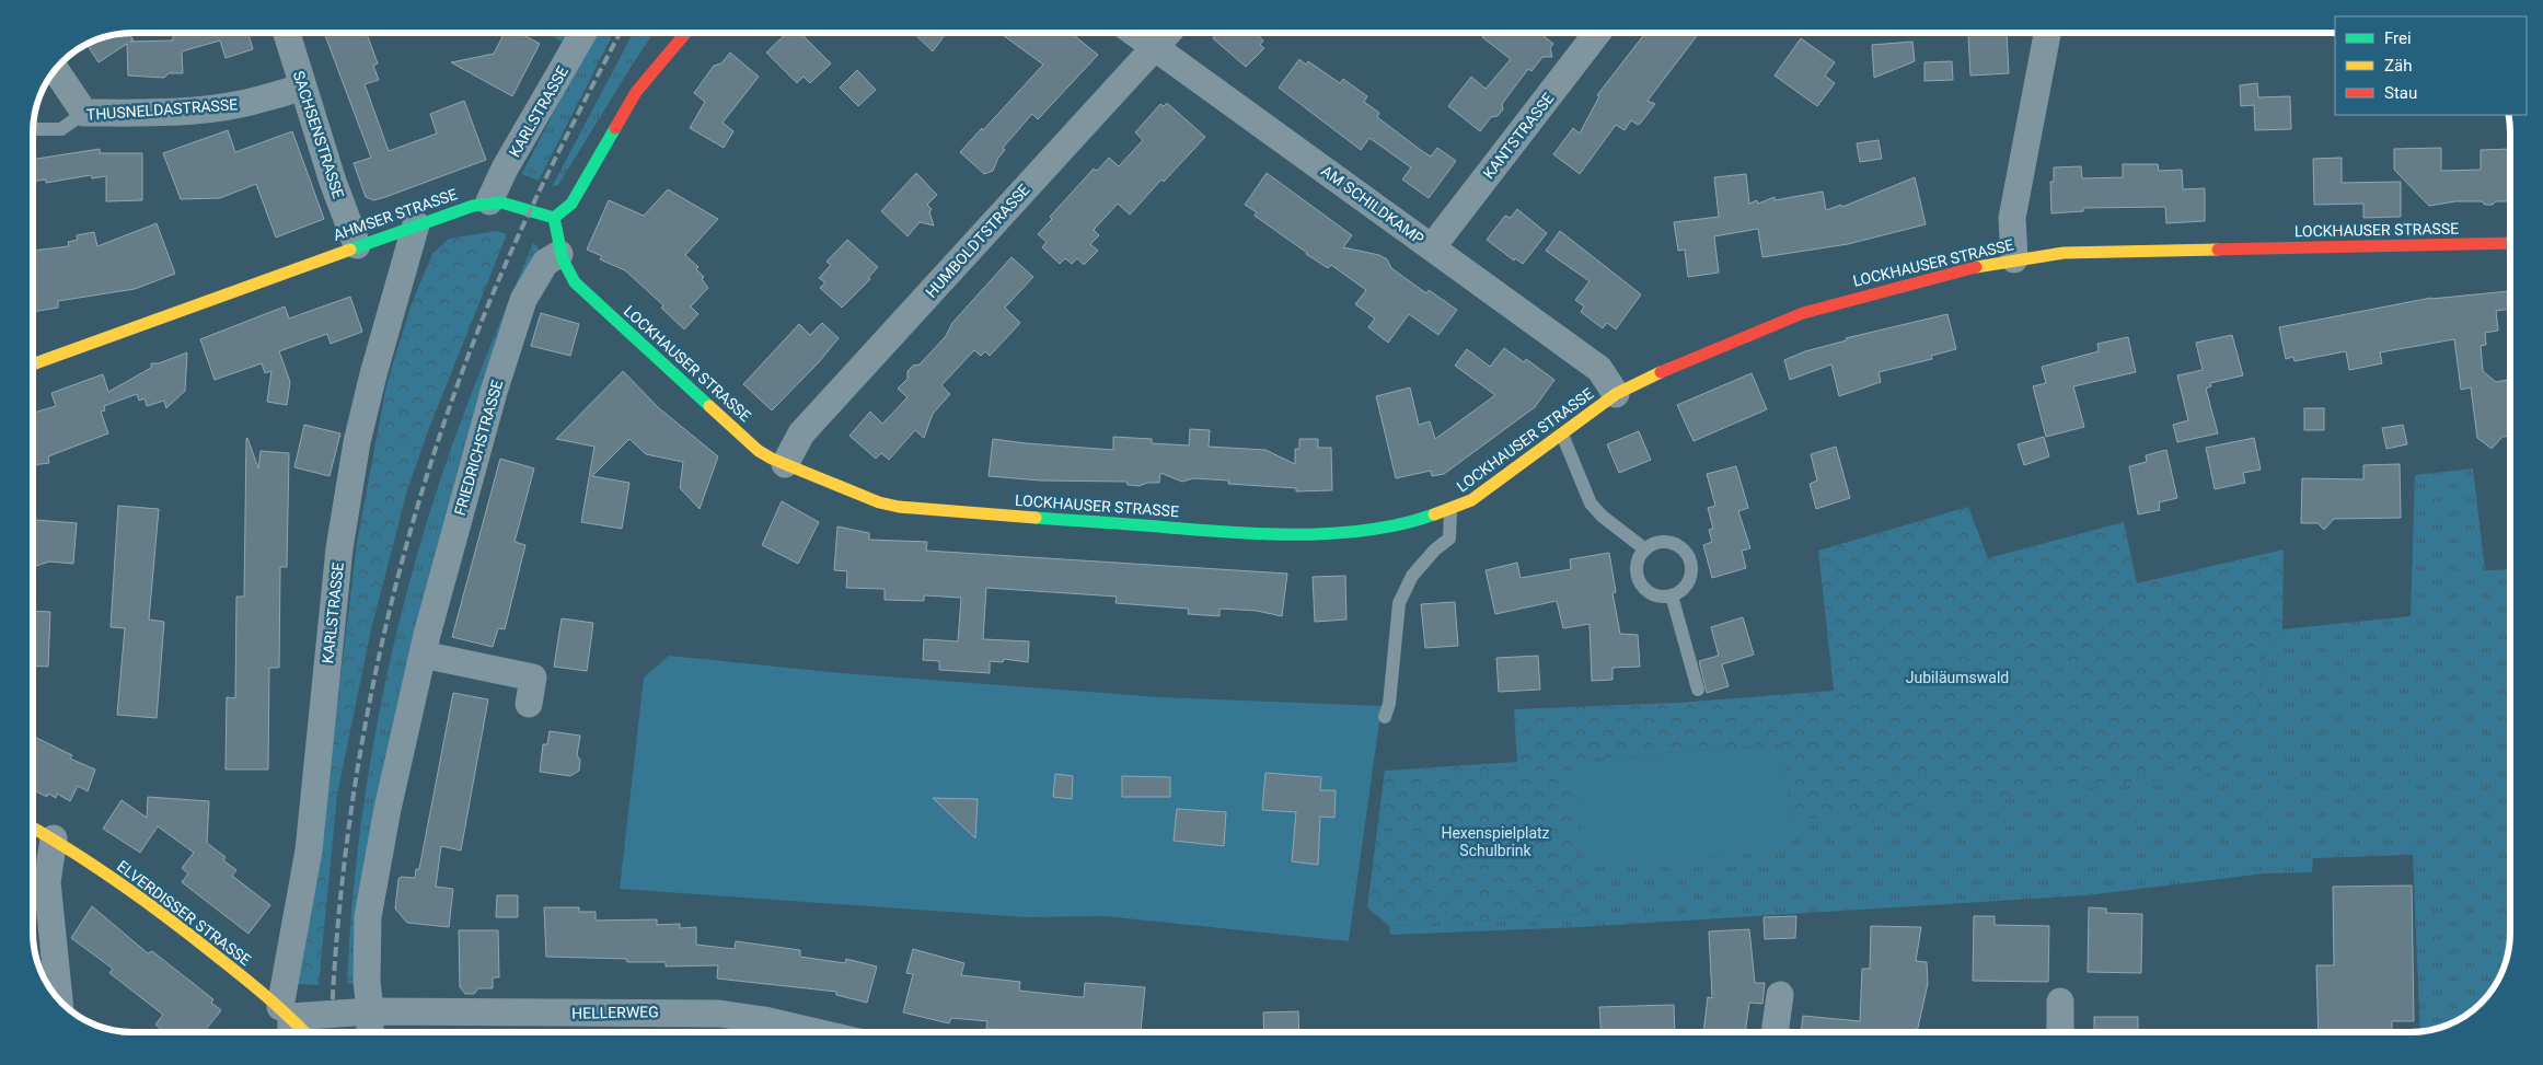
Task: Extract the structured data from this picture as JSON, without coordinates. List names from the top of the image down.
{
  "streets": {
    "street": [
      "THUSNELDASTRASSE",
      "KARLSTRASSE",
      "SACHSENSTRASSE",
      "KANTSTRASSE",
      "AM SCHILDKAMP",
      "AHMSER STRASSE",
      "LOCKHAUSER STRASSE",
      "HUMBOLDTSTRASSE",
      "FRIEDRICHSTRASSE",
      "ELVERDISSER STRASSE",
      "HELLERWEG"
    ]
  },
  "crossings": [
    ["THUSNELDASTRASSE", "SACHSENSTRASSE"],
    ["KARLSTRASSE", "AHMSER STRASSE"],
    ["KARLSTRASSE", "ELVERDISSER STRASSE"],
    ["KARLSTRASSE", "HELLERWEG"],
    ["SACHSENSTRASSE", "AHMSER STRASSE"],
    ["KANTSTRASSE", "AM SCHILDKAMP"],
    ["AM SCHILDKAMP", "LOCKHAUSER STRASSE"],
    ["AM SCHILDKAMP", "HUMBOLDTSTRASSE"],
    ["AHMSER STRASSE", "LOCKHAUSER STRASSE"],
    ["LOCKHAUSER STRASSE", "HUMBOLDTSTRASSE"],
    ["LOCKHAUSER STRASSE", "FRIEDRICHSTRASSE"],
    ["FRIEDRICHSTRASSE", "HELLERWEG"],
    ["ELVERDISSER STRASSE", "HELLERWEG"]
  ],
  "parks": ["Jubiläumswald", "Hexenspielplatz Schulbrink"],
  "legend": ["Frei", "Zäh", "Stau"]
}
